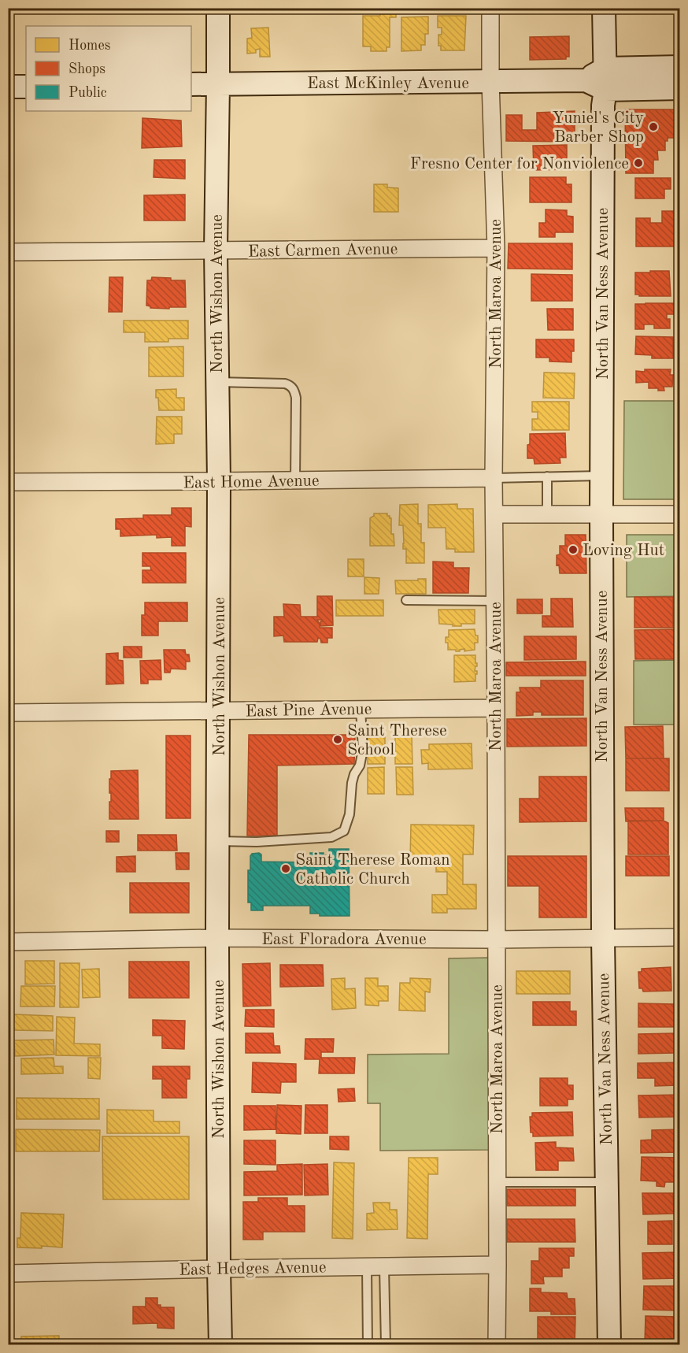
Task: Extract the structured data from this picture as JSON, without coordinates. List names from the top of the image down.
{
  "streets": {
    "main road": ["East McKinley Avenue", "North Wishon Avenue", "North Van Ness Avenue"],
    "street": [
      "East Carmen Avenue",
      "North Maroa Avenue",
      "East Home Avenue",
      "East Pine Avenue",
      "East Floradora Avenue",
      "East Hedges Avenue"
    ]
  },
  "crossings": [
    ["East McKinley Avenue", "North Wishon Avenue"],
    ["East McKinley Avenue", "North Maroa Avenue"],
    ["East McKinley Avenue", "North Van Ness Avenue"],
    ["East Carmen Avenue", "North Wishon Avenue"],
    ["East Carmen Avenue", "North Maroa Avenue"],
    ["North Wishon Avenue", "East Home Avenue"],
    ["North Wishon Avenue", "East Pine Avenue"],
    ["North Wishon Avenue", "East Floradora Avenue"],
    ["North Wishon Avenue", "East Hedges Avenue"],
    ["North Maroa Avenue", "East Home Avenue"],
    ["North Maroa Avenue", "East Pine Avenue"],
    ["North Maroa Avenue", "East Floradora Avenue"],
    ["North Maroa Avenue", "East Hedges Avenue"],
    ["North Van Ness Avenue", "East Floradora Avenue"]
  ],
  "places": [
    "Yuniel's City Barber Shop",
    "Fresno Center for Nonviolence",
    "Loving Hut",
    "Saint Therese School",
    "Saint Therese Roman Catholic Church"
  ],
  "legend": ["Homes", "Shops", "Public"]
}
